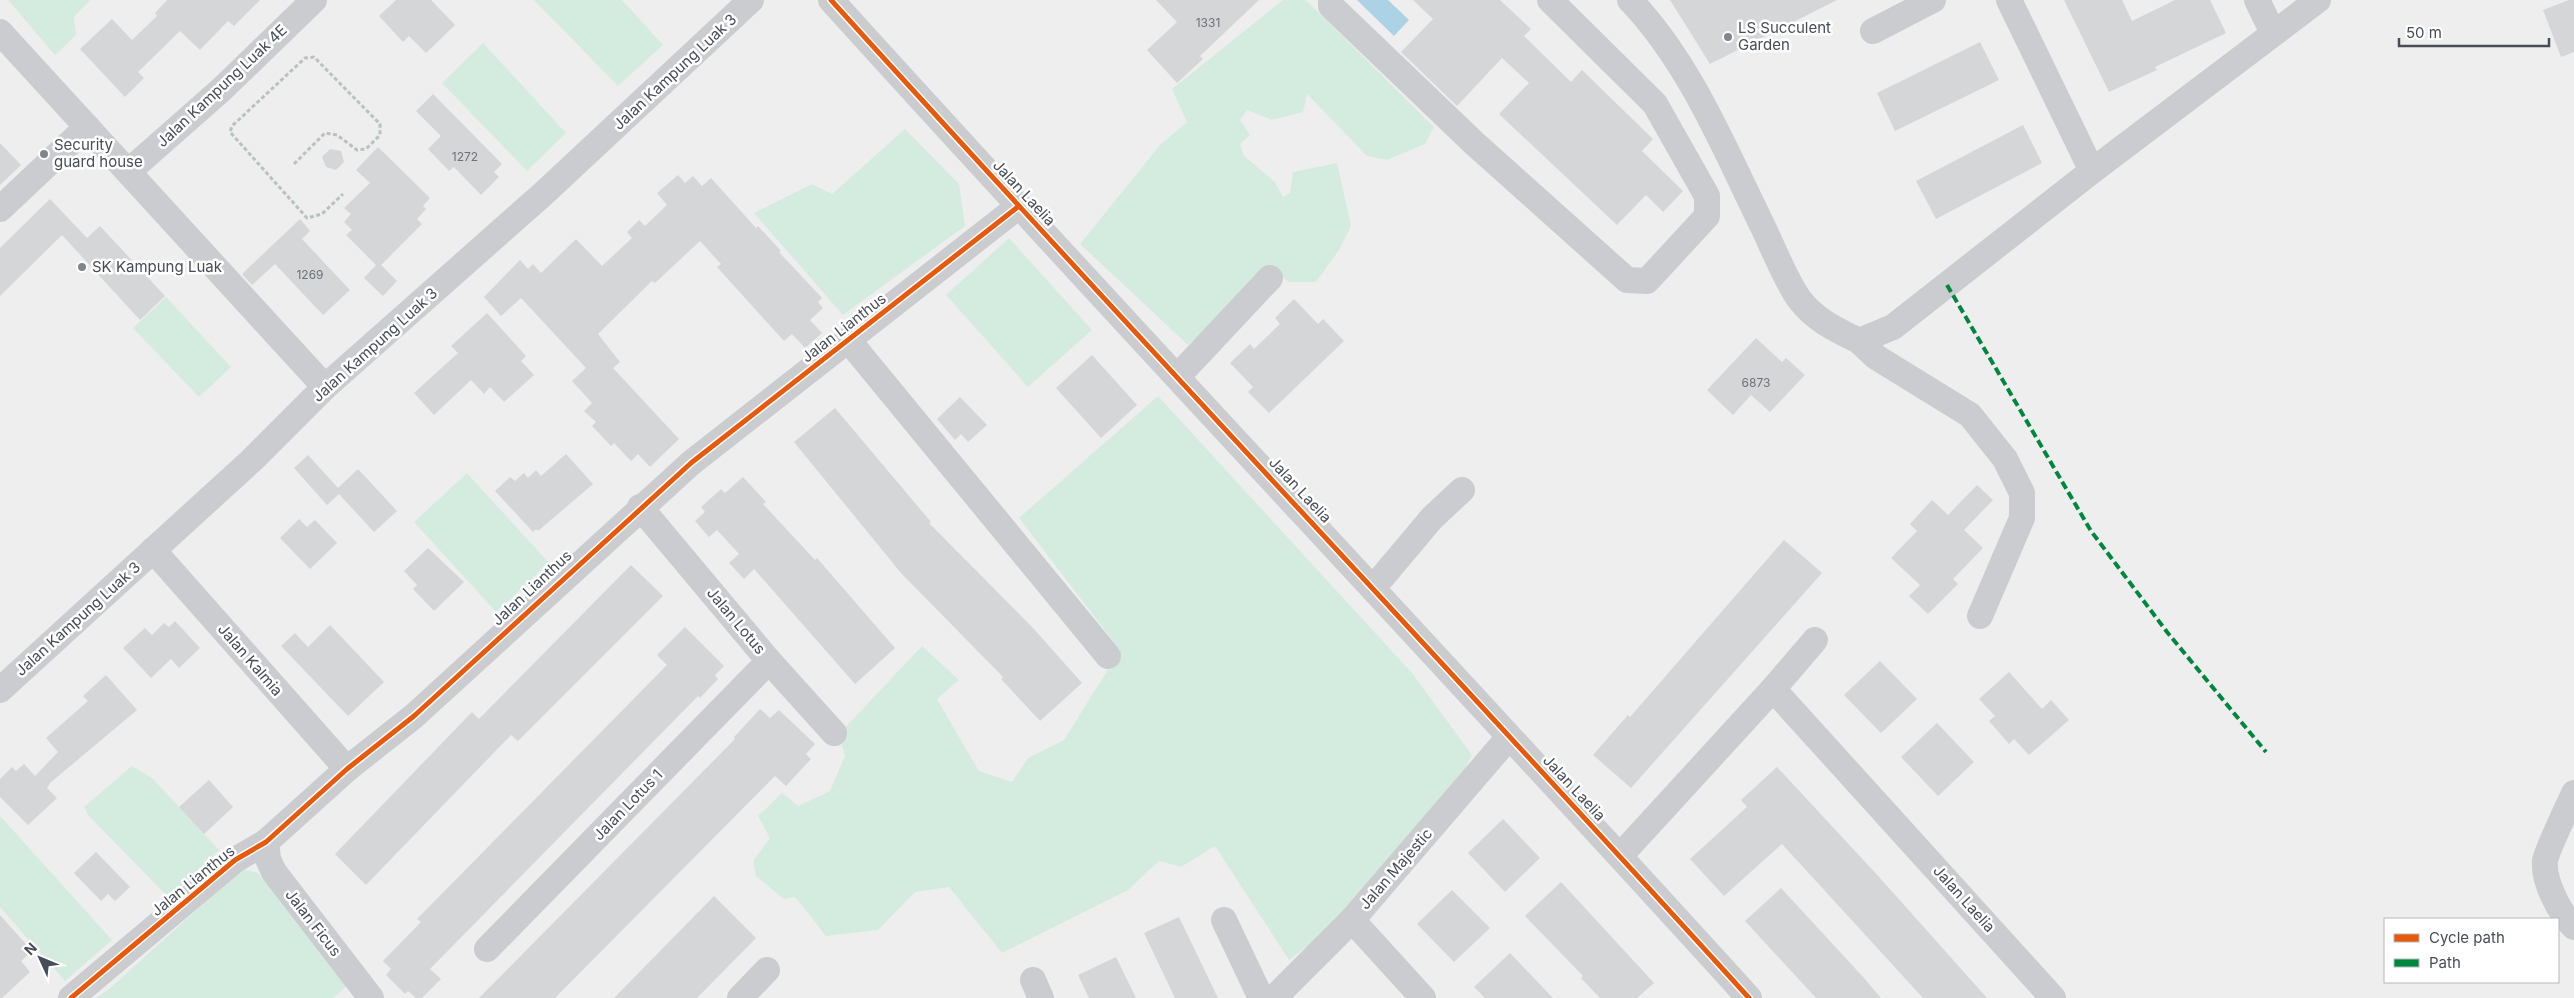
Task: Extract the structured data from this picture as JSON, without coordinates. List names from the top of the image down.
{
  "streets": {
    "street": [
      "Jalan Kampung Luak 3",
      "Jalan Kampung Luak 4E",
      "Jalan Laelia",
      "Jalan Lianthus",
      "Jalan Lotus",
      "Jalan Kalmia",
      "Jalan Lotus 1",
      "Jalan Majestic",
      "Jalan Ficus"
    ]
  },
  "crossings": [
    ["Jalan Kampung Luak 3", "Jalan Kalmia"],
    ["Jalan Laelia", "Jalan Lianthus"],
    ["Jalan Laelia", "Jalan Majestic"],
    ["Jalan Lianthus", "Jalan Lotus"],
    ["Jalan Lianthus", "Jalan Kalmia"],
    ["Jalan Lianthus", "Jalan Ficus"],
    ["Jalan Lotus", "Jalan Lotus 1"]
  ],
  "places": ["LS Succulent Garden", "Security guard house", "SK Kampung Luak"],
  "house_numbers": [
    "1331",
    "1272",
    "1269",
    "6873"
  ],
  "legend": ["Cycle path", "Path"],
  "scale_bar": "50 m",
  "north": "top left"
}
